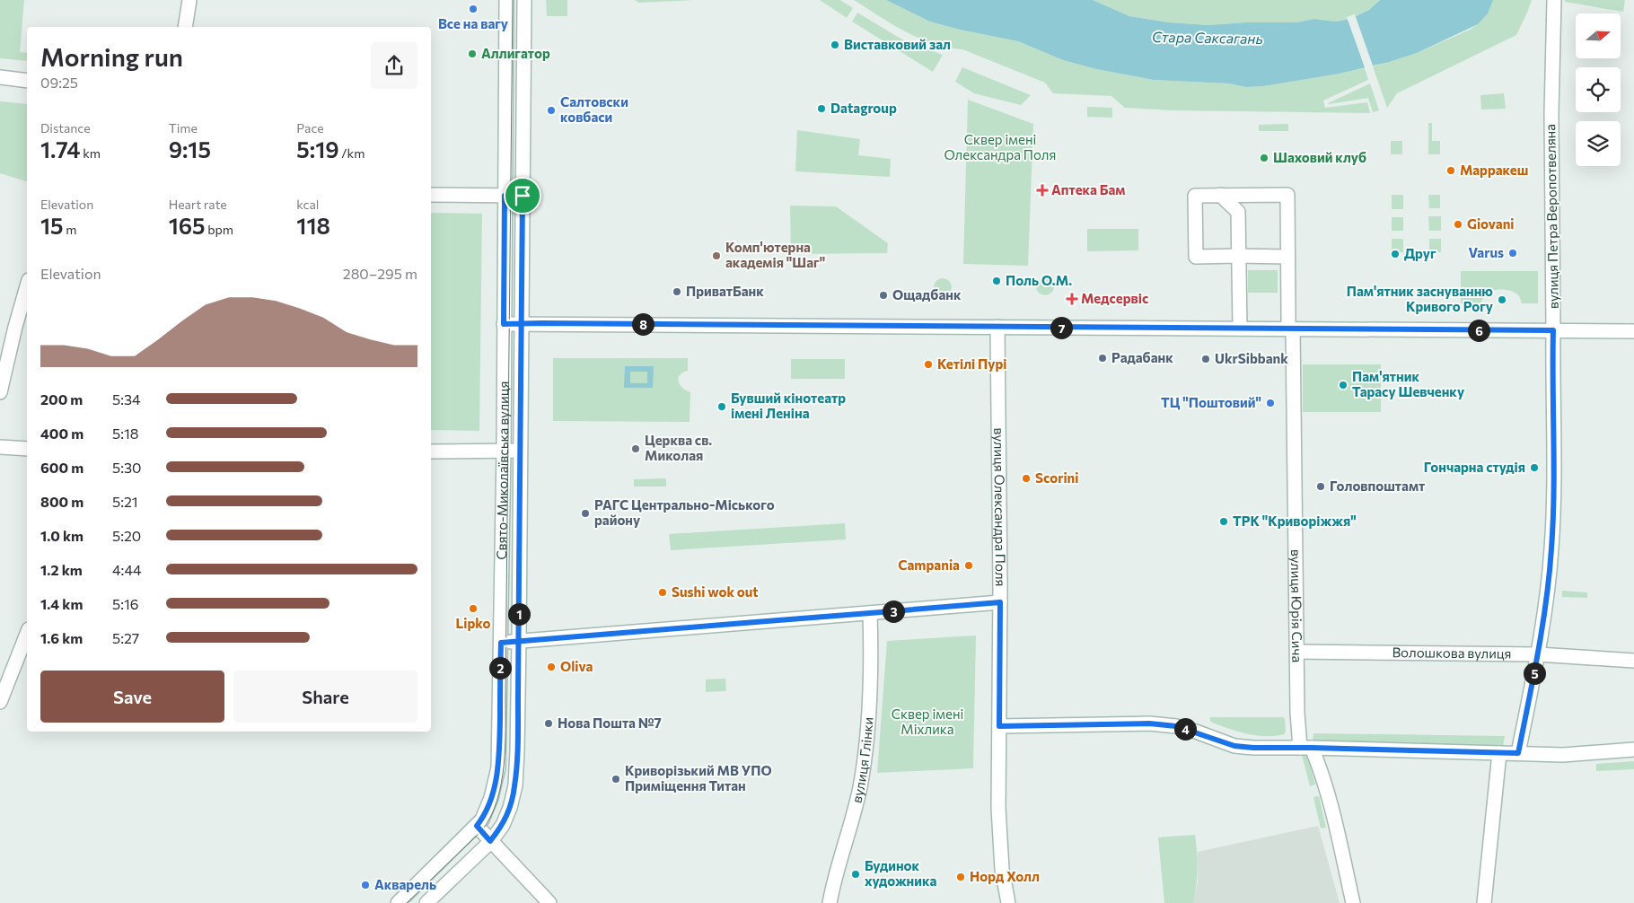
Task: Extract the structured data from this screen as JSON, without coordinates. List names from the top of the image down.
{
  "streets": {
    "street": [
      "вулиця Петра Веропотвеляна",
      "Свято-Миколаївська вулиця",
      "вулиця Олександра Поля",
      "вулиця Юрія Сича",
      "Волошкова вулиця",
      "вулиця Глінки"
    ]
  },
  "crossings": [
    ["вулиця Петра Веропотвеляна", "Волошкова вулиця"],
    ["вулиця Юрія Сича", "Волошкова вулиця"]
  ],
  "water": ["Стара Саксагань"],
  "parks": ["Сквер імені Олександра Поля", "Сквер імені Міхлика"],
  "places": {
    "other": [
      "Все на вагу",
      "Виставковий зал",
      "Аллигатор",
      "Datagroup",
      "Салтовски ковбаси",
      "Шаховий клуб",
      "Марракеш",
      "Giovani",
      "Varus",
      "Друг",
      "Комп'ютерна академія \"Шаг\"",
      "Поль О.М.",
      "ПриватБанк",
      "Ощадбанк",
      "Пам'ятник заснуванню Кривого Рогу",
      "Радабанк",
      "UkrSibbank",
      "Кетілі Пурі",
      "Пам'ятник Тарасу Шевченку",
      "ТЦ \"Поштовий\"",
      "Бувший кінотеатр імені Леніна",
      "Церква св. Миколая",
      "Гончарна студія",
      "Scorini",
      "Головпоштамт",
      "РАГС Центрально-Міського району",
      "ТРК \"Криворіжжя\"",
      "Campania",
      "Sushi wok out",
      "Lipko",
      "Oliva",
      "Нова Пошта №7",
      "Криворізький МВ УПО Приміщення Титан",
      "Будинок художника",
      "Норд Холл",
      "Акварель"
    ],
    "health": ["Аптека Бам", "Медсервіс"]
  },
  "north": "right",
  "page": {
    "heading": ["Morning run", "09:25"],
    "stats": [
      ["Distance", "1.74 km"],
      ["Time", "9:15"],
      ["Pace", "5:19 /km"],
      ["Elevation", "15 m"],
      ["Heart rate", "165 bpm"],
      ["kcal", "118"]
    ],
    "chart": ["Elevation", "280–295 m"],
    "pins": [
      "8",
      "7",
      "6",
      "3",
      "1",
      "2",
      "5",
      "4"
    ],
    "list": [
      {
        "name": "200 m",
        "note": "5:34"
      },
      {
        "name": "400 m",
        "note": "5:18"
      },
      {
        "name": "600 m",
        "note": "5:30"
      },
      {
        "name": "800 m",
        "note": "5:21"
      },
      {
        "name": "1.0 km",
        "note": "5:20"
      },
      {
        "name": "1.2 km",
        "note": "4:44"
      },
      {
        "name": "1.4 km",
        "note": "5:16"
      },
      {
        "name": "1.6 km",
        "note": "5:27"
      }
    ],
    "buttons": ["Save", "Share"]
  }
}
